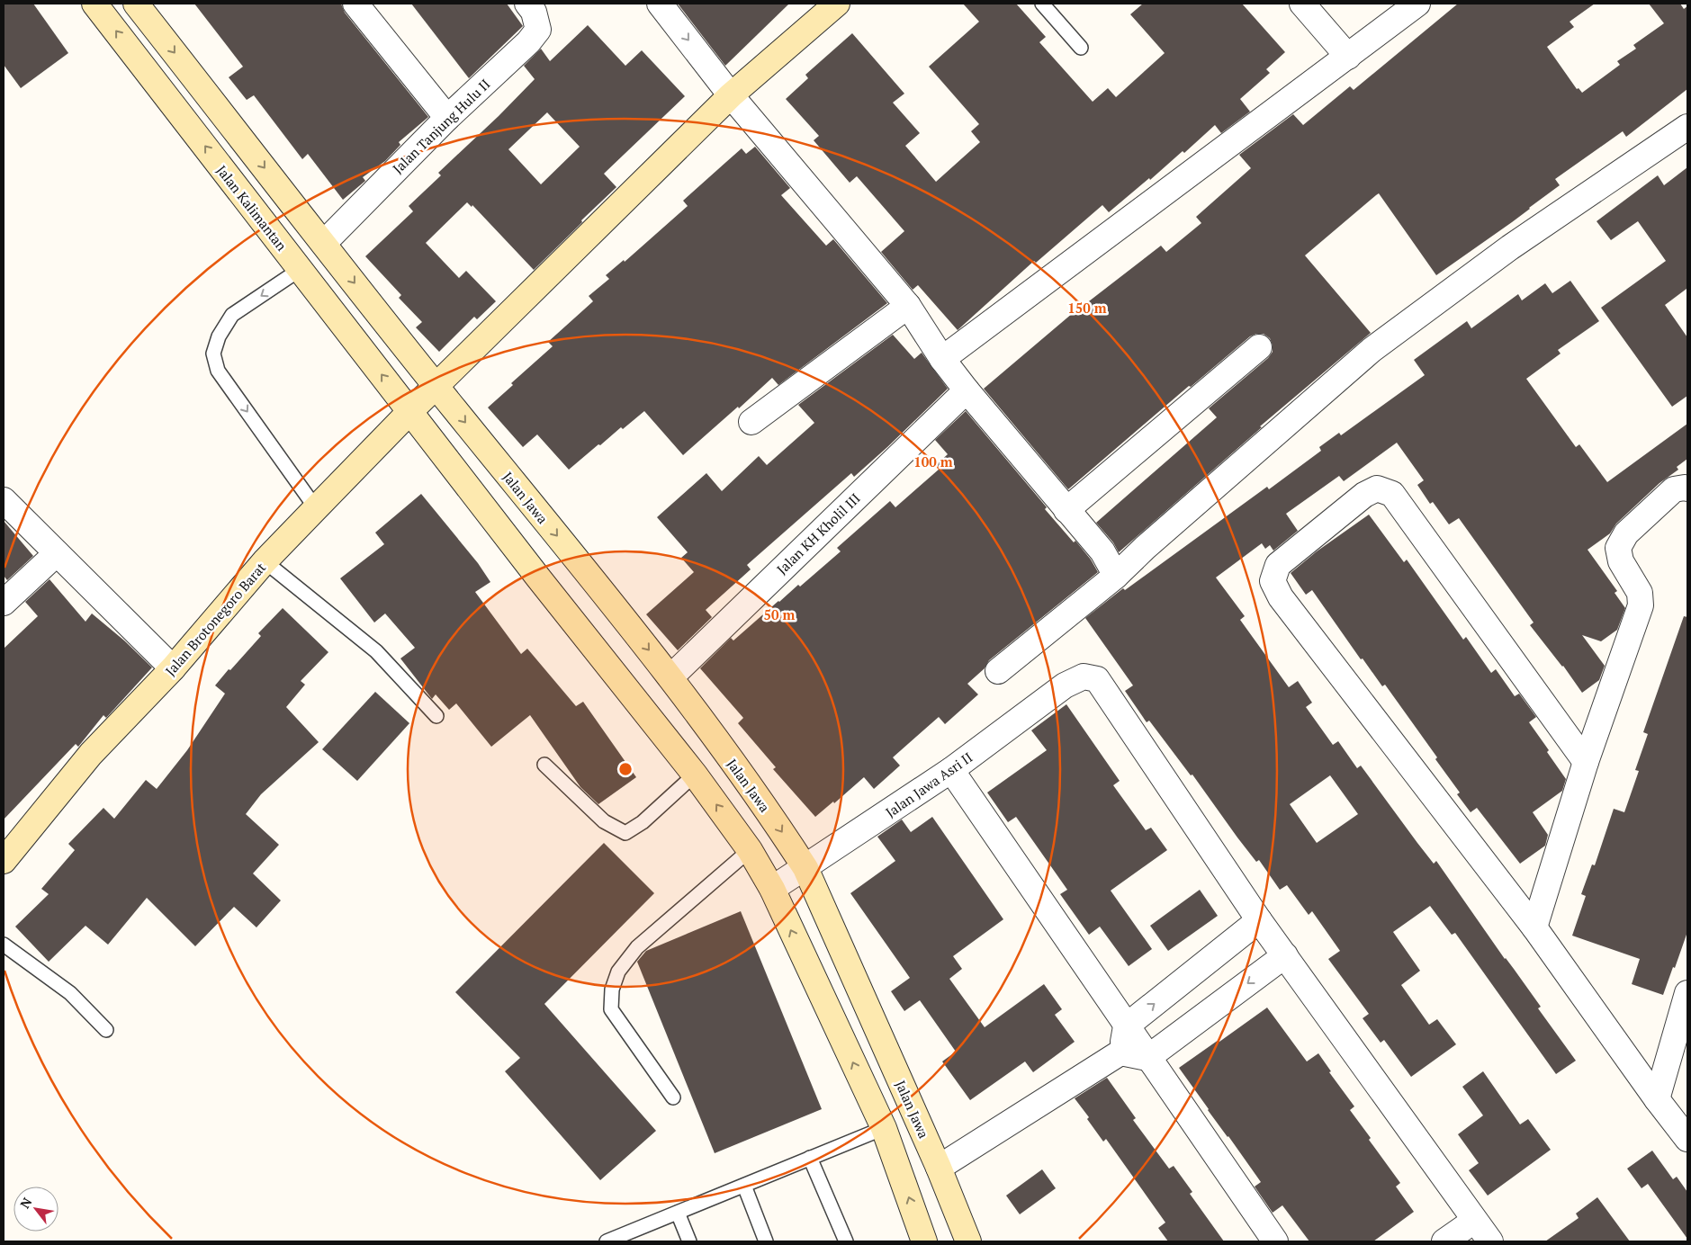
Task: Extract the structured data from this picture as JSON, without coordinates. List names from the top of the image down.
{
  "streets": {
    "main road": ["Jalan Kalimantan", "Jalan Jawa", "Jalan Brotonegoro Barat"],
    "street": ["Jalan Tanjung Hulu II", "Jalan KH Kholil III", "Jalan Jawa Asri II"]
  },
  "crossings": [
    ["Jalan Kalimantan", "Jalan Brotonegoro Barat"],
    ["Jalan Jawa", "Jalan KH Kholil III"],
    ["Jalan Jawa", "Jalan Brotonegoro Barat"],
    ["Jalan Jawa", "Jalan Jawa Asri II"]
  ],
  "north": "top left",
  "rings": ["150 m", "100 m", "50 m"]
}
